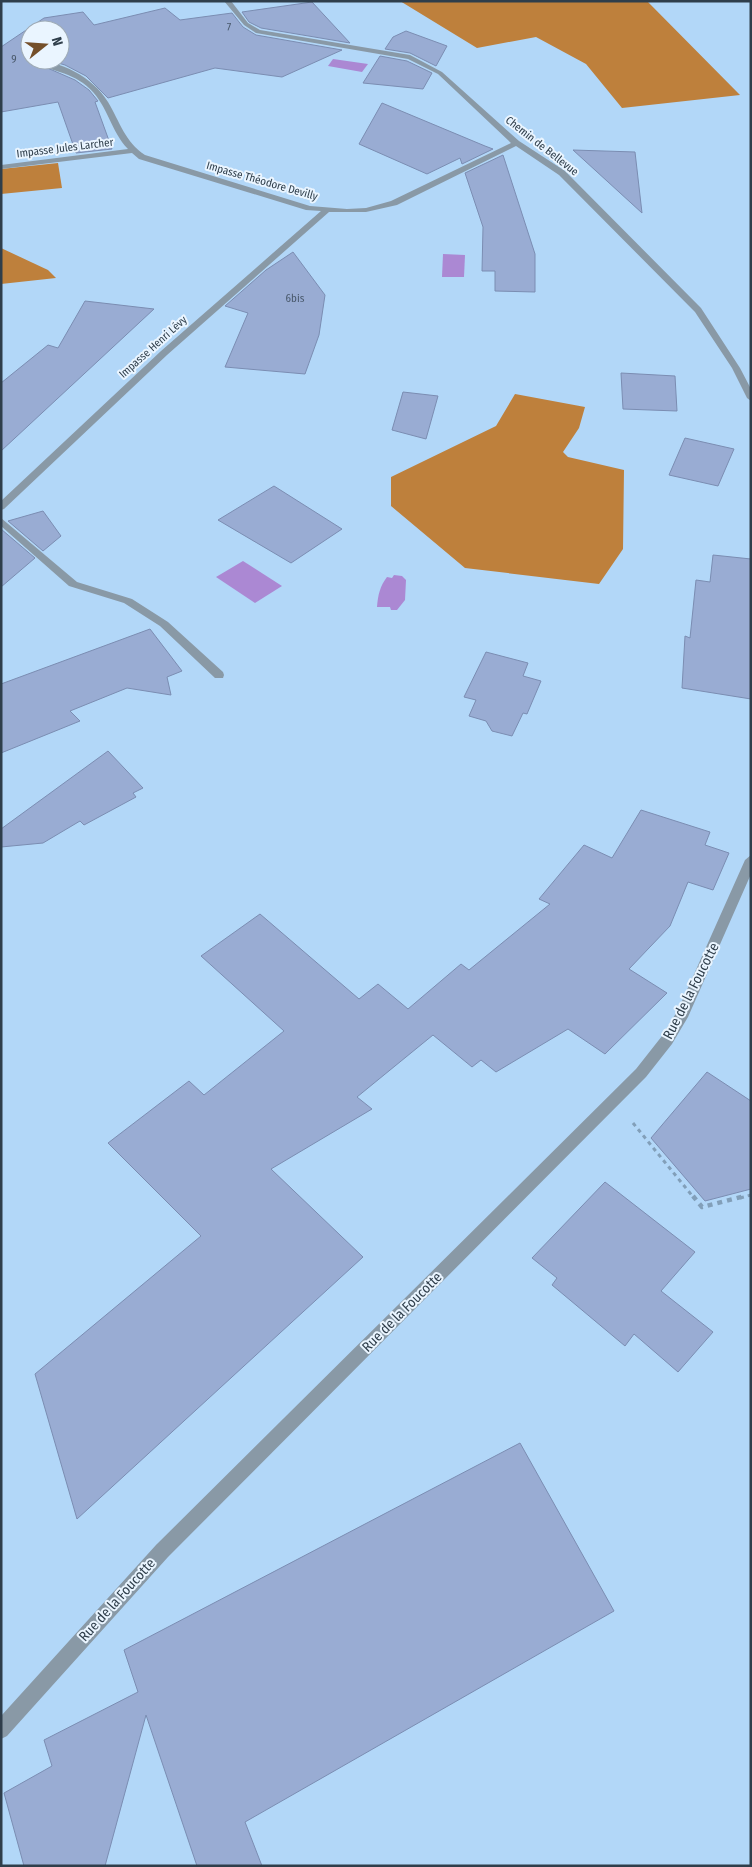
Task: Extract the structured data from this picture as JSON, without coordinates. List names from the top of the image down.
{
  "streets": {
    "street": [
      "Chemin de Bellevue",
      "Impasse Jules Larcher",
      "Impasse Théodore Devilly",
      "Impasse Henri Lévy",
      "Rue de la Foucotte"
    ]
  },
  "crossings": [
    ["Chemin de Bellevue", "Impasse Théodore Devilly"],
    ["Impasse Jules Larcher", "Impasse Théodore Devilly"],
    ["Impasse Théodore Devilly", "Impasse Henri Lévy"]
  ],
  "house_numbers": ["7", "9", "6bis"],
  "north": "right"
}
